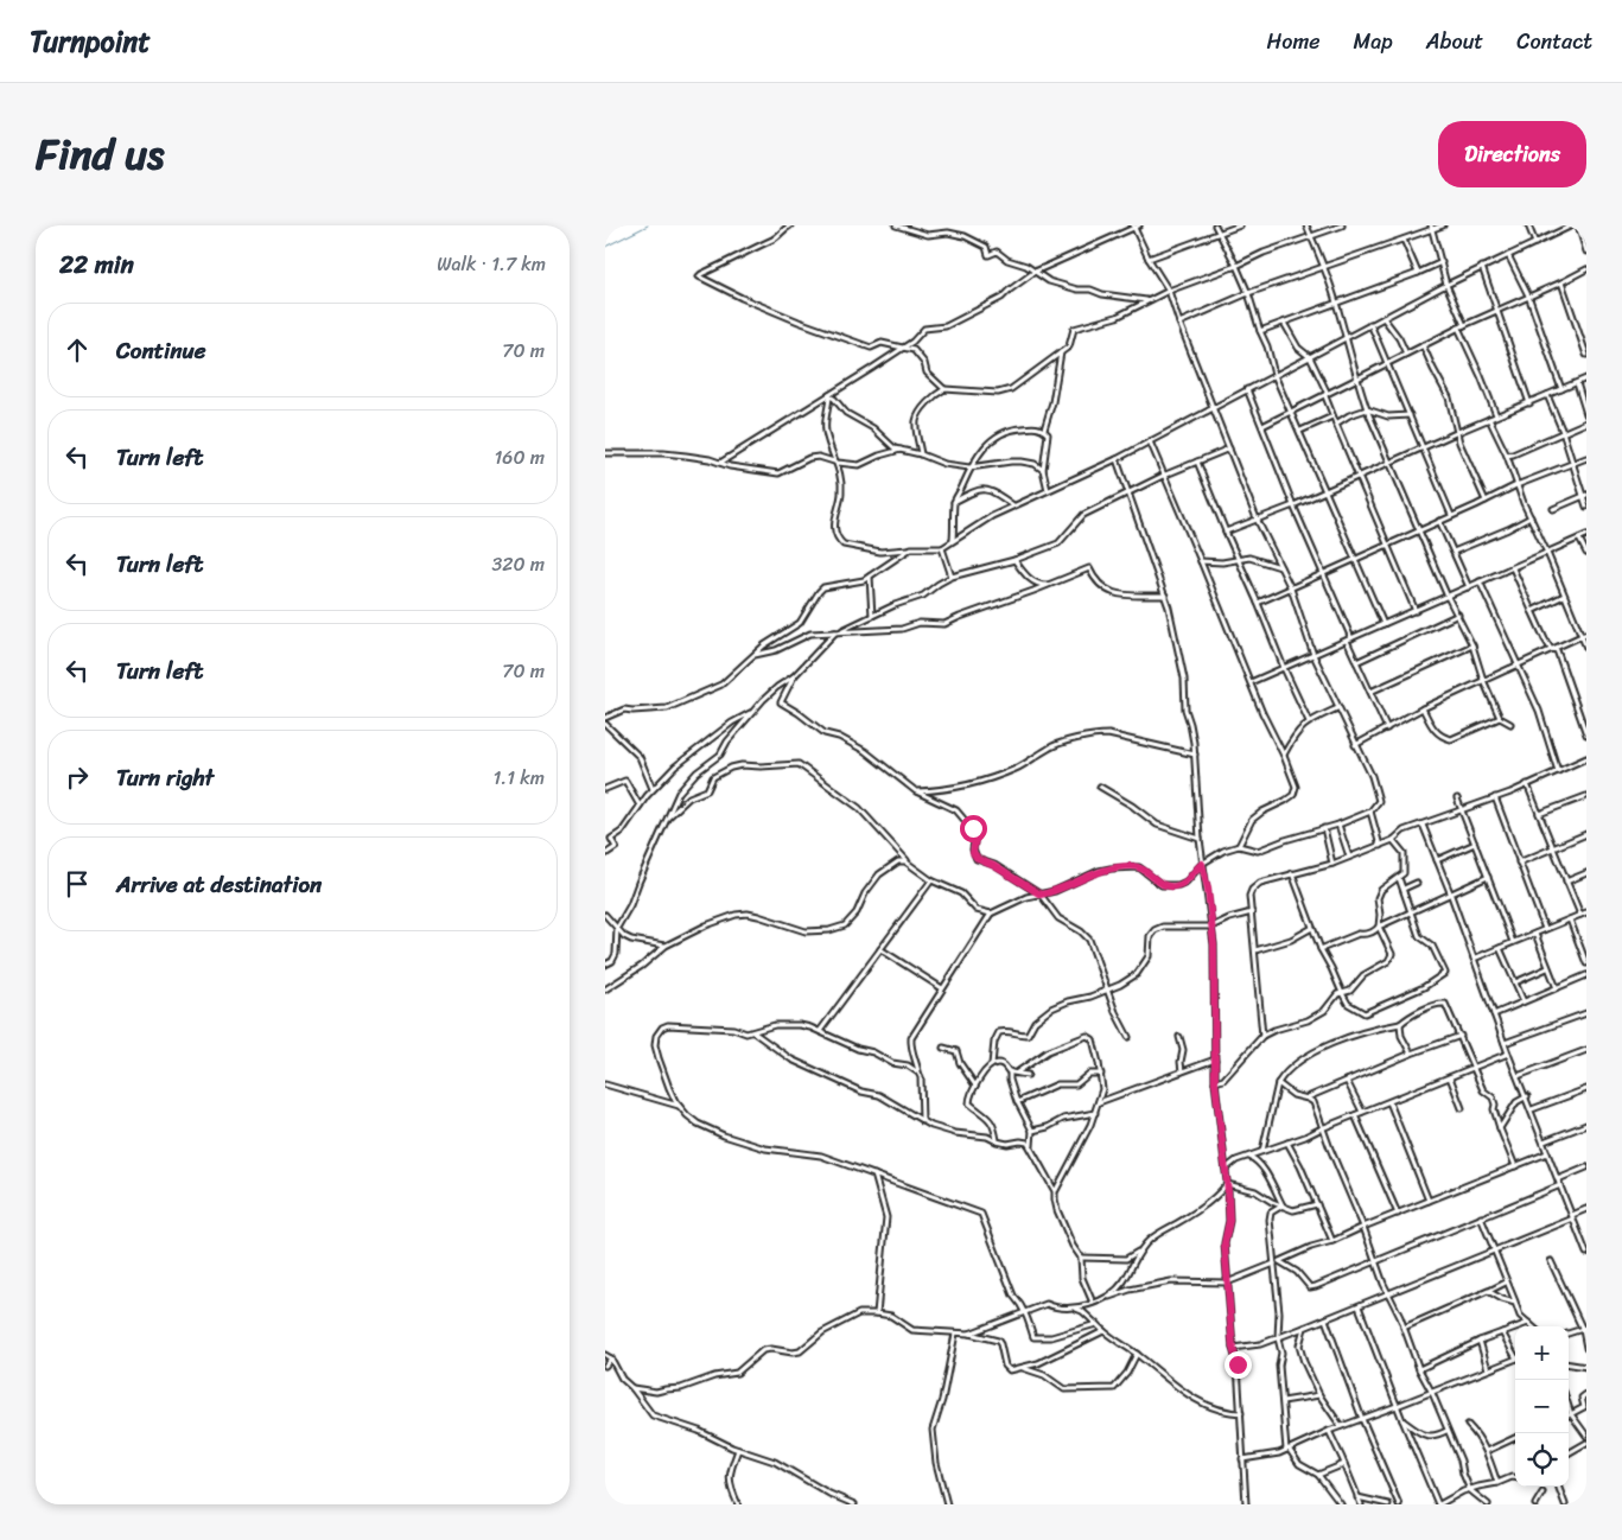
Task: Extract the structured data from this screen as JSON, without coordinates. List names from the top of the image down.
{
  "page": {
    "header": "Turnpoint",
    "nav": [
      "Home",
      "Map",
      "About",
      "Contact"
    ],
    "title": "Find us",
    "buttons": "Directions",
    "heading": ["22 min", "Walk · 1.7 km"],
    "list": [
      ["Continue", "70 m"],
      ["Turn left", "160 m"],
      ["Turn left", "320 m"],
      ["Turn left", "70 m"],
      ["Turn right", "1.1 km"],
      "Arrive at destination"
    ],
    "map_buttons": ["+", "−"]
  }
}
